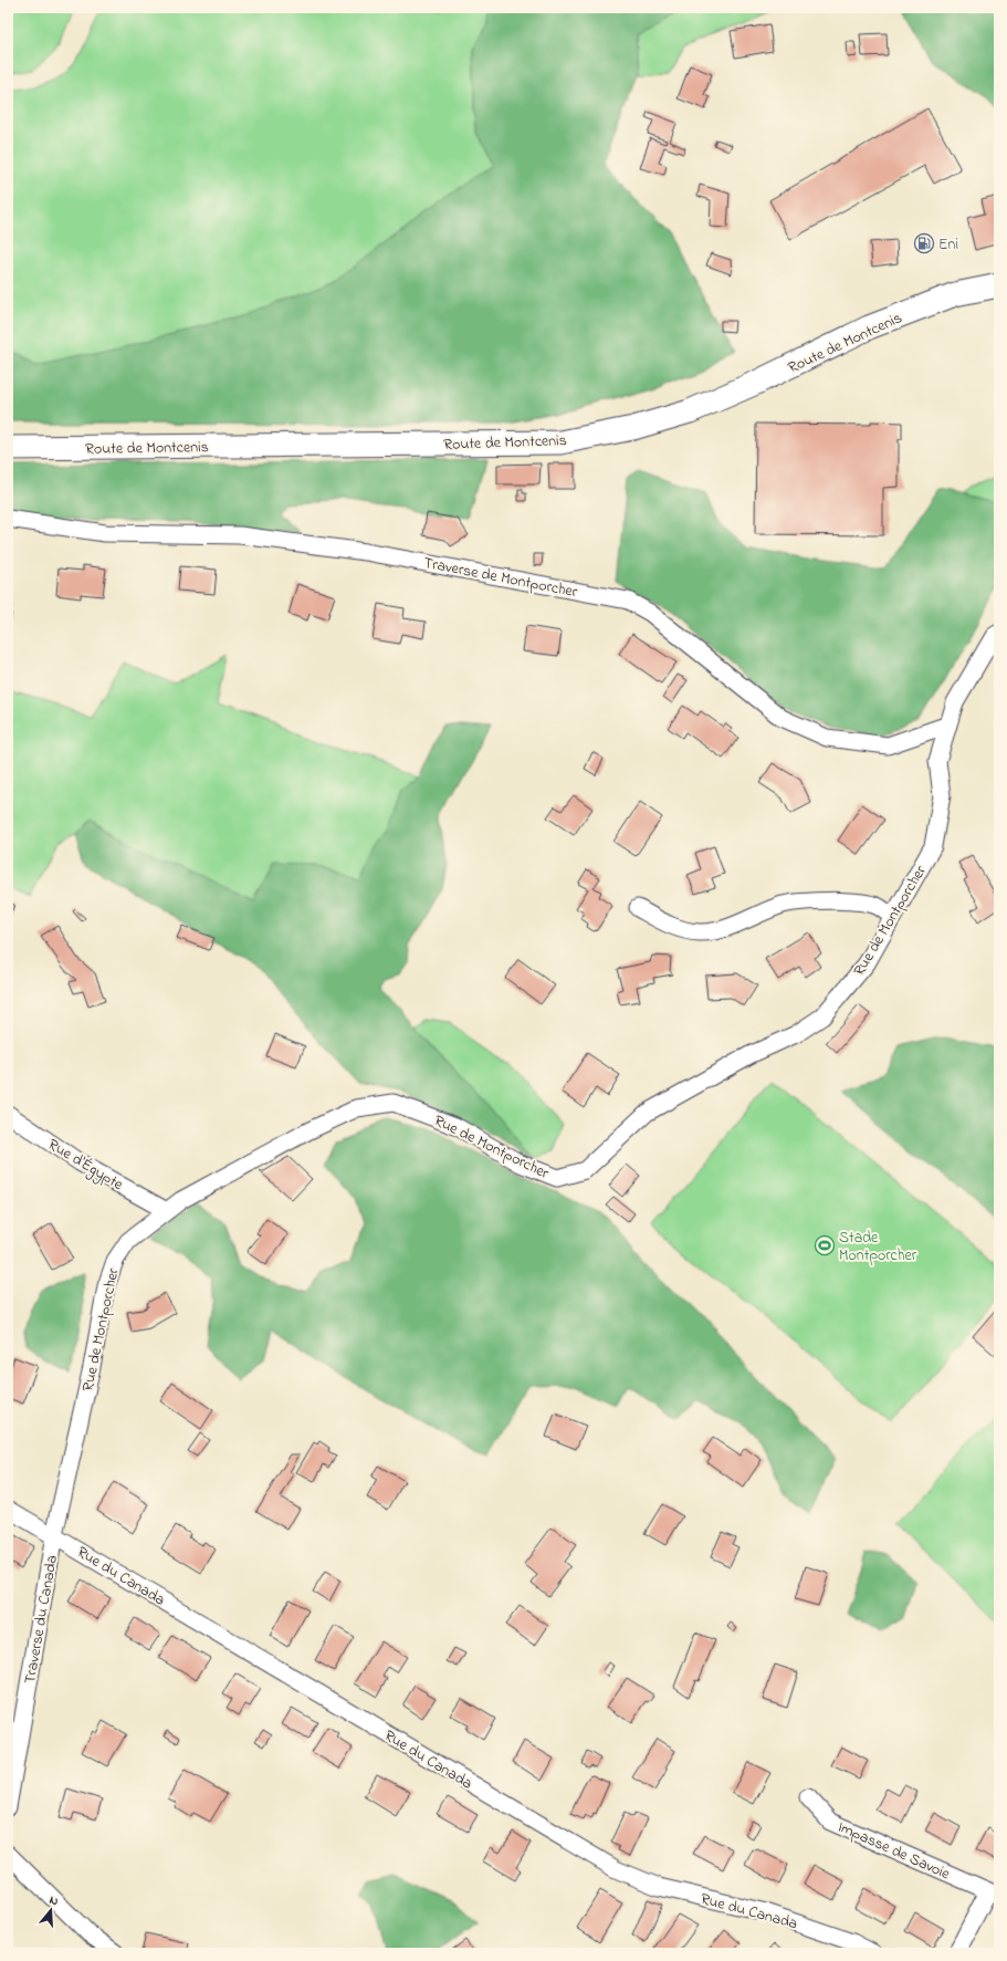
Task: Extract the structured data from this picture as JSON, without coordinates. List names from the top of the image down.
{
  "streets": {
    "main road": ["Route de Montcenis"],
    "street": [
      "Traverse de Montporcher",
      "Rue de Montporcher",
      "Rue d'Égypte",
      "Rue du Canada",
      "Traverse du Canada",
      "Impasse de Savoie"
    ]
  },
  "crossings": [
    ["Traverse de Montporcher", "Rue de Montporcher"],
    ["Rue de Montporcher", "Rue d'Égypte"],
    ["Rue de Montporcher", "Rue du Canada"],
    ["Rue de Montporcher", "Traverse du Canada"],
    ["Rue du Canada", "Traverse du Canada"]
  ],
  "places": {
    "fuel station": ["Eni"],
    "sports": ["Stade Montporcher"]
  },
  "north": "top"
}
